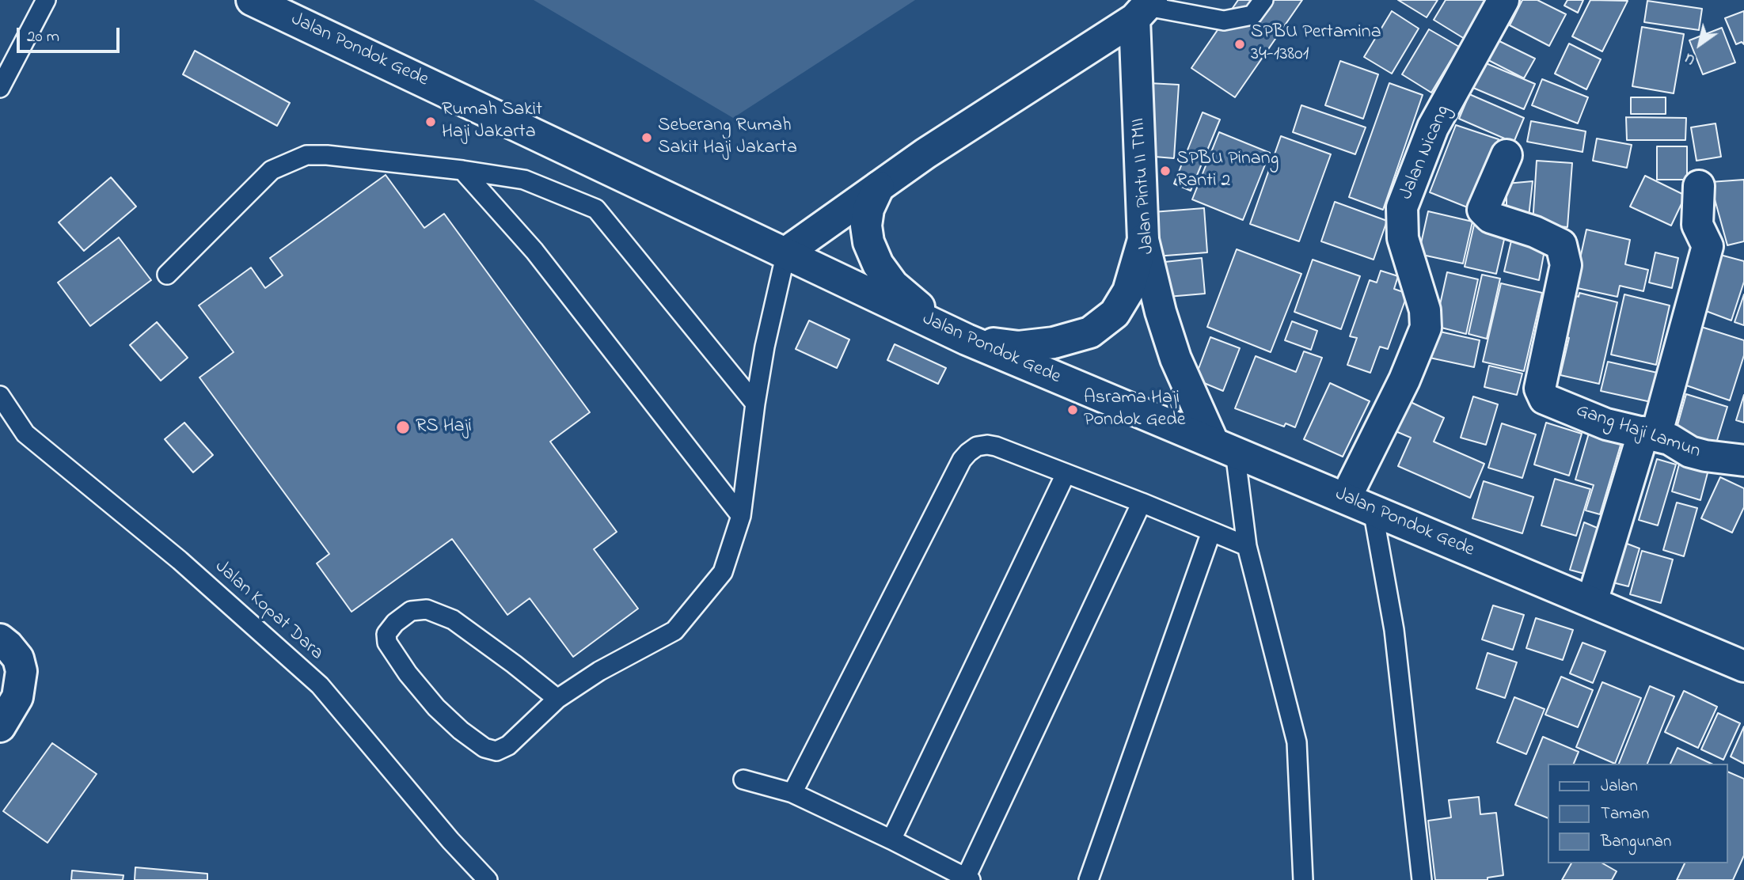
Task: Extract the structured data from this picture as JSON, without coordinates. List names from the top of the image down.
{
  "streets": {
    "street": [
      "Jalan Pondok Gede",
      "Jalan Nicang",
      "Jalan Pintu II TMII",
      "Gang Haji Lamun"
    ],
    "lane": ["Jalan Kopat Dara"]
  },
  "crossings": [
    ["Jalan Pondok Gede", "Jalan Nicang"],
    ["Jalan Pondok Gede", "Jalan Pintu II TMII"]
  ],
  "places": [
    "SPBU Pertamina 34-13801",
    "Rumah Sakit Haji Jakarta",
    "Seberang Rumah Sakit Haji Jakarta",
    "SPBU Pinang Ranti 2",
    "Asrama Haji Pondok Gede",
    "RS Haji"
  ],
  "legend": ["Jalan", "Taman", "Bangunan"],
  "scale_bar": "20 m",
  "north": "bottom left"
}
